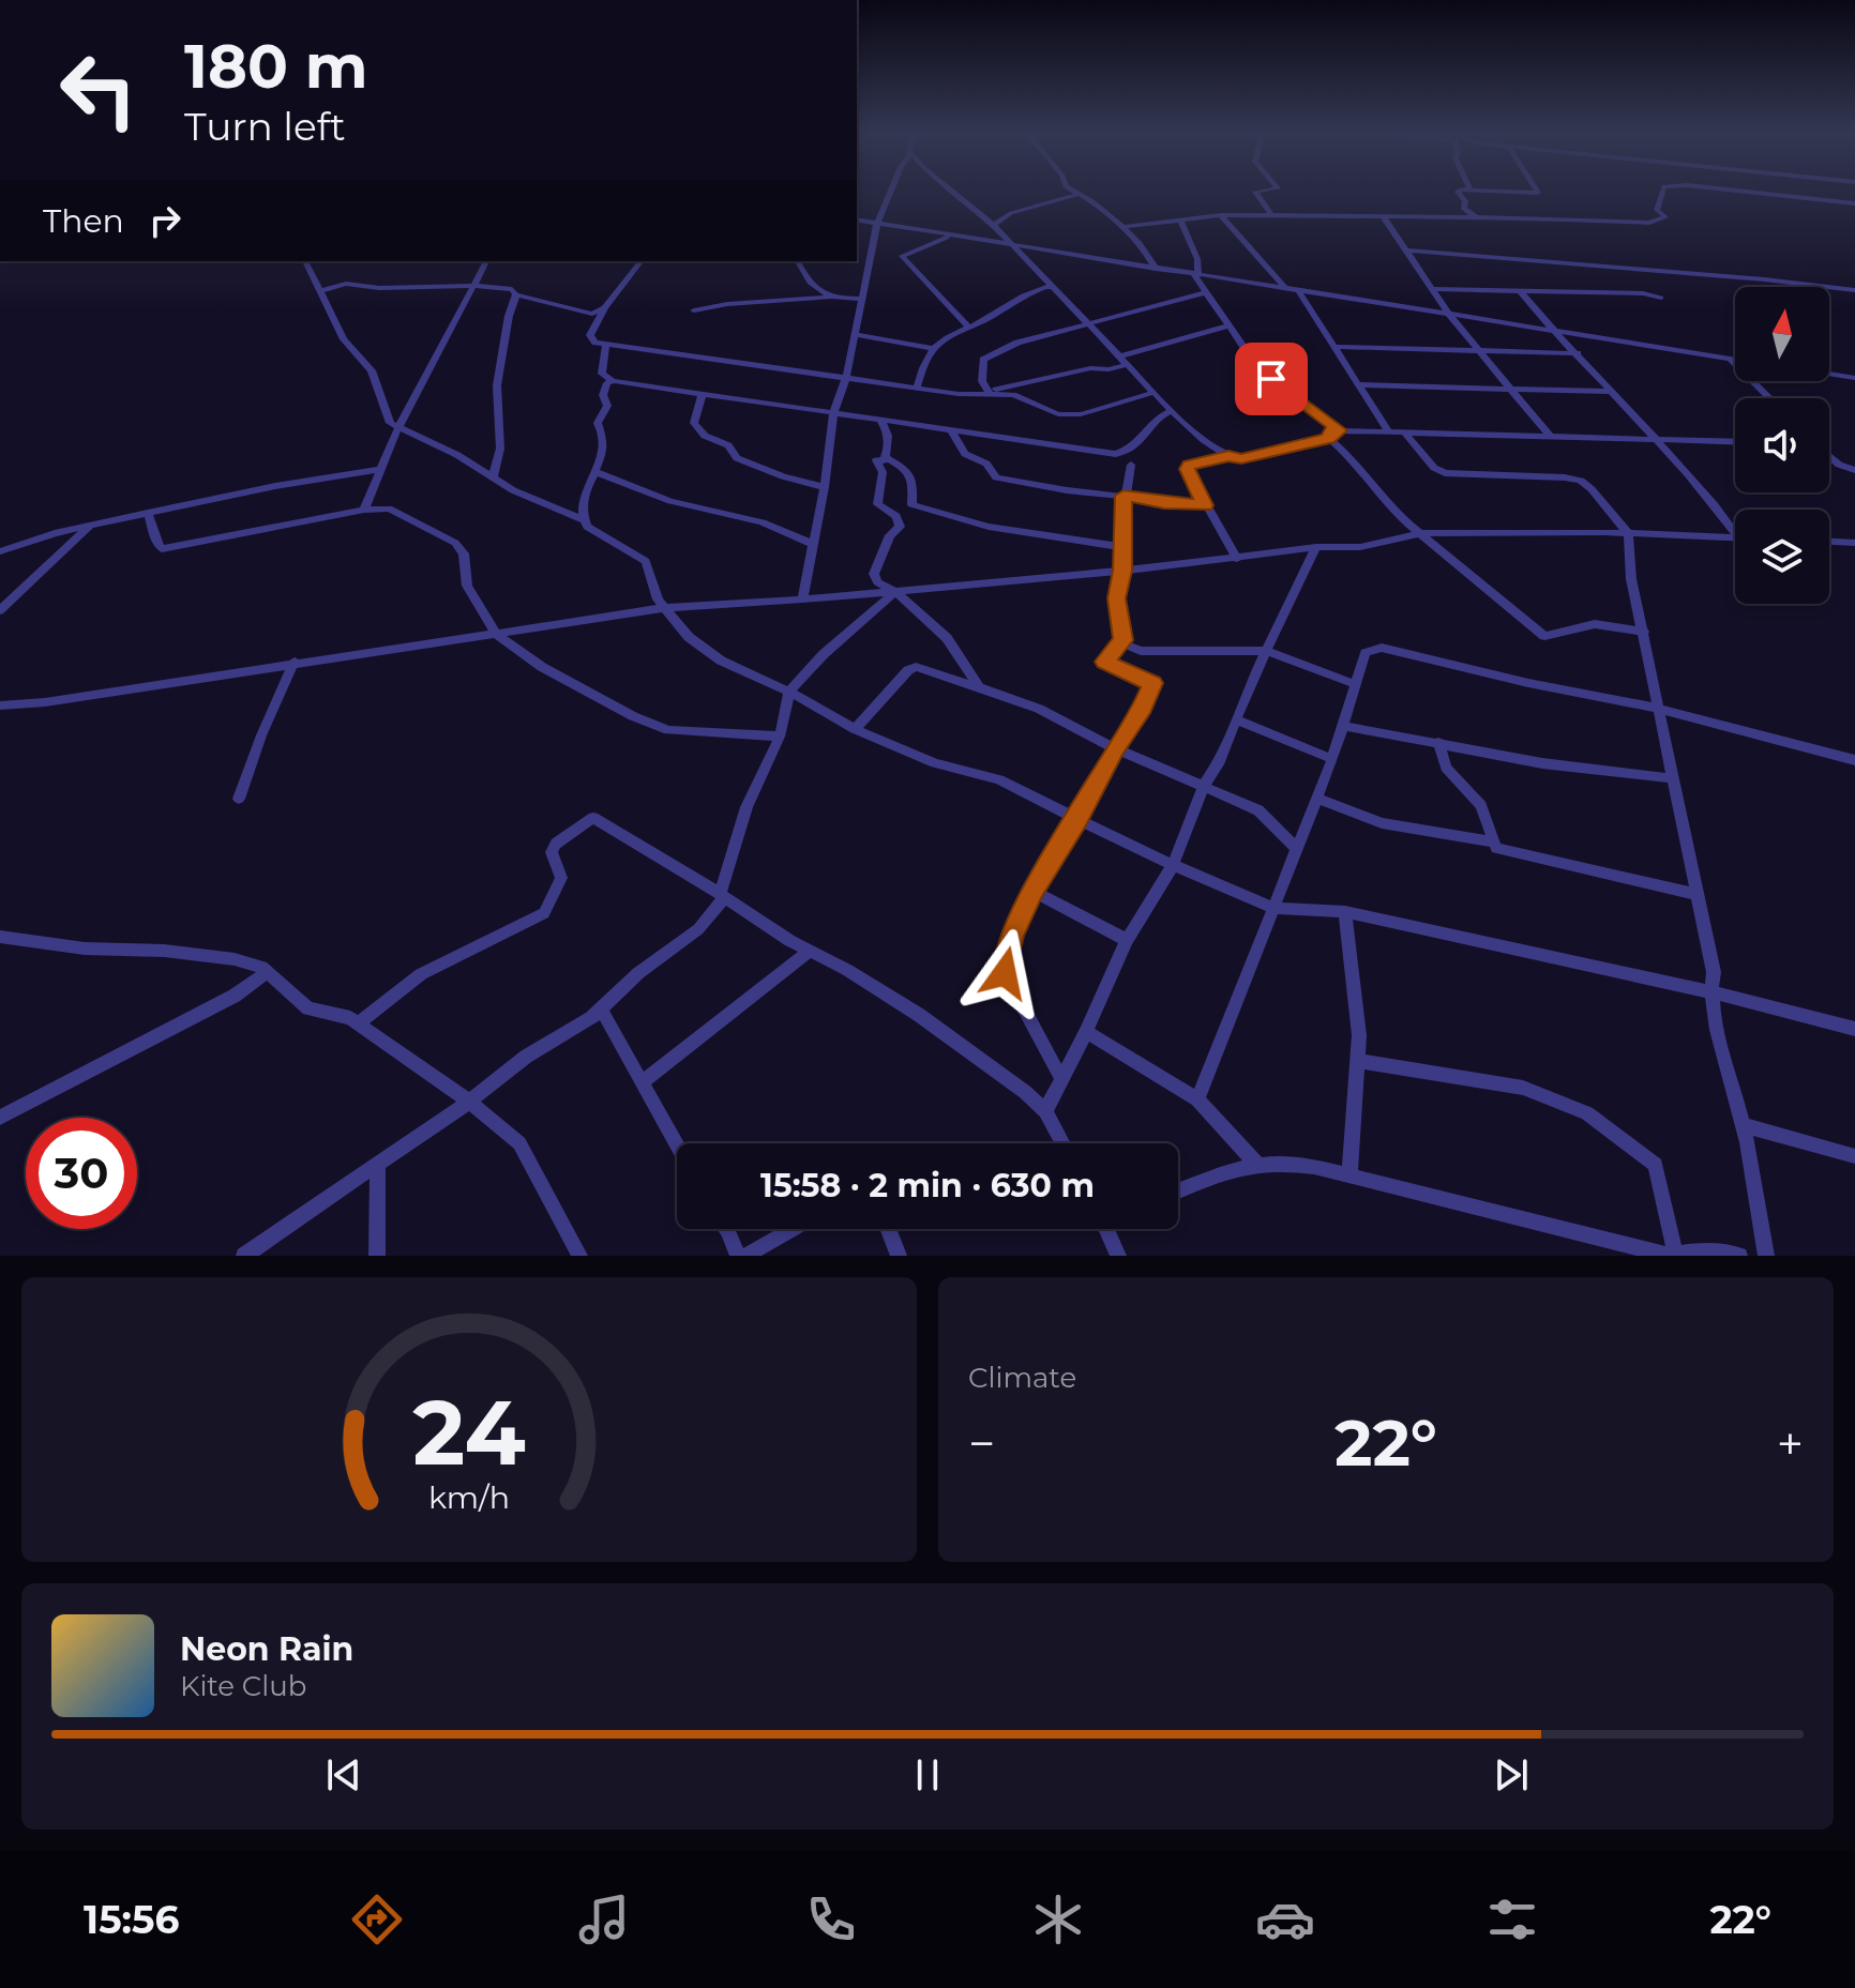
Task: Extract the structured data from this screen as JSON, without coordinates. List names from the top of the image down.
{
  "north": "top",
  "page": {
    "turn": ["180 m", "Turn left"],
    "then": "Then",
    "limit": "30",
    "trip": "15:58 · 2 min · 630 m",
    "tile": "Climate",
    "heat": ["−", "22°", "+"],
    "song": ["Neon Rain", "Kite Club"],
    "tabs": ["15:56", "22°"],
    "gauge": ["24", "km/h"]
  }
}
